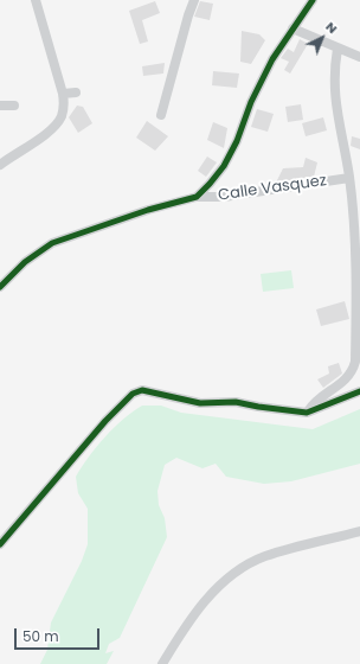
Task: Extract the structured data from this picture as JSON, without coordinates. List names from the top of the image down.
{
  "streets": {
    "street": ["Calle Vasquez"]
  },
  "scale_bar": "50 m",
  "north": "top right"
}
